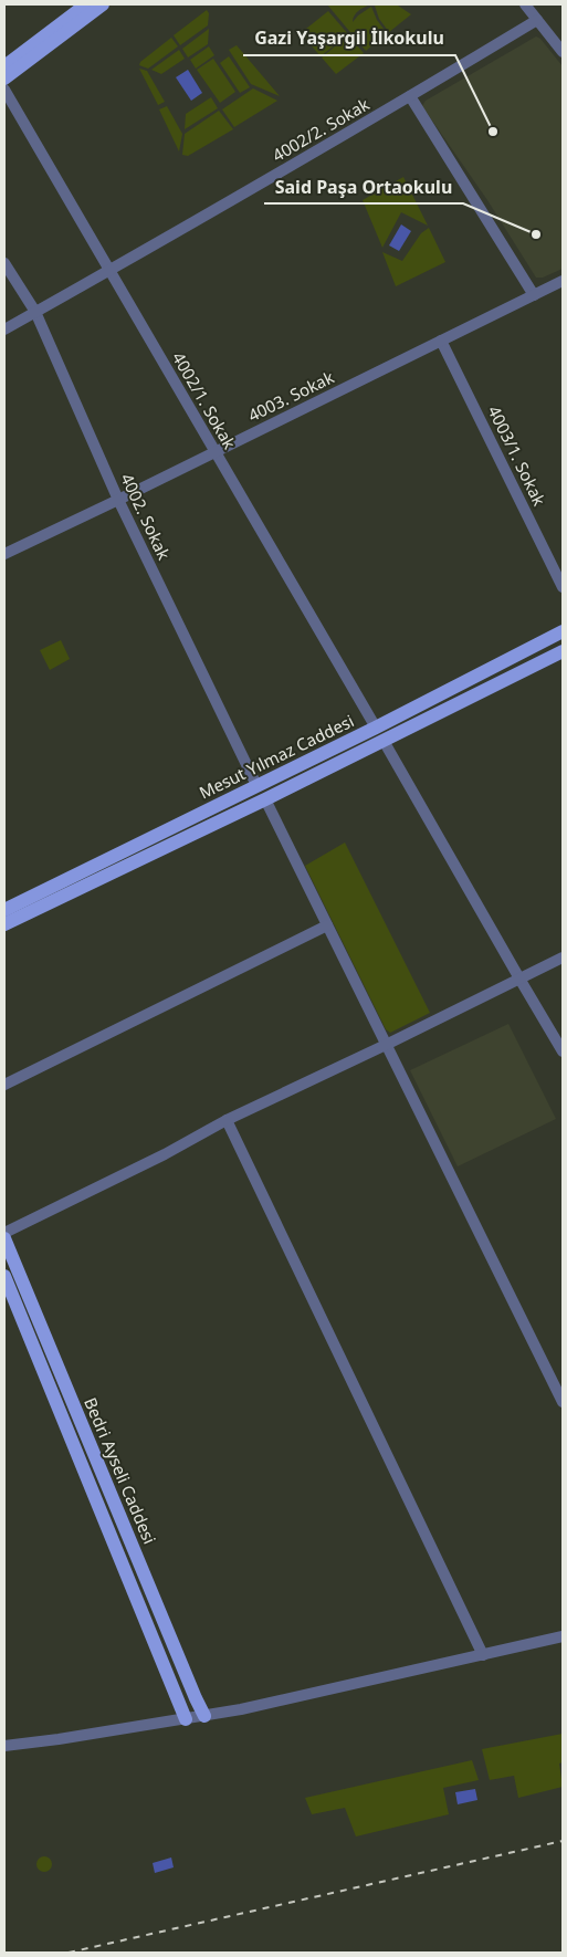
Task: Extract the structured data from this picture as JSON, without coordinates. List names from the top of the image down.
{
  "streets": {
    "main road": ["Mesut Yılmaz Caddesi", "Bedri Ayseli Caddesi"],
    "street": [
      "4002/2. Sokak",
      "4003. Sokak",
      "4002/1. Sokak",
      "4003/1. Sokak",
      "4002. Sokak"
    ]
  },
  "crossings": [
    ["4002/2. Sokak", "4002/1. Sokak"],
    ["4002/2. Sokak", "4002. Sokak"],
    ["4003. Sokak", "4002/1. Sokak"],
    ["4003. Sokak", "4003/1. Sokak"],
    ["4003. Sokak", "4002. Sokak"],
    ["4002/1. Sokak", "Mesut Yılmaz Caddesi"],
    ["4002. Sokak", "Mesut Yılmaz Caddesi"]
  ],
  "places": ["Gazi Yaşargil İlkokulu", "Said Paşa Ortaokulu"]
}
